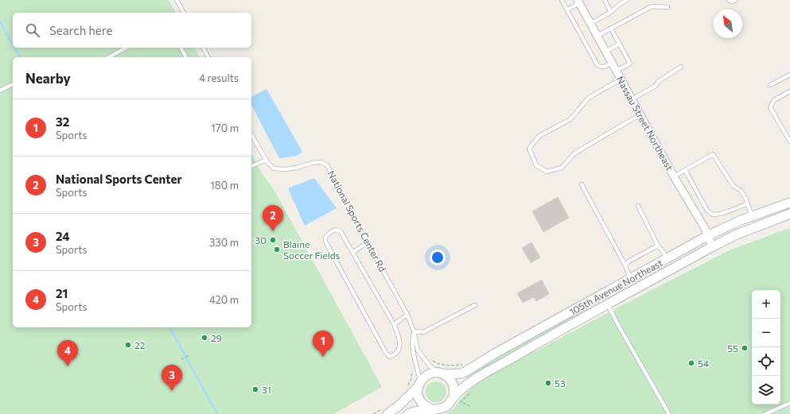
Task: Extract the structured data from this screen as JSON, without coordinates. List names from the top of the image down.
{
  "streets": {
    "street": ["Nassau Street Northeast", "105th Avenue Northeast"],
    "lane": ["National Sports Center Rd"]
  },
  "crossings": [
    ["Nassau Street Northeast", "105th Avenue Northeast"],
    ["National Sports Center Rd", "105th Avenue Northeast"]
  ],
  "places": [
    "30",
    "Blaine Soccer Fields",
    "29",
    "22",
    "55",
    "54",
    "53",
    "31"
  ],
  "north": "top left",
  "page": {
    "search": "Search here",
    "heading": ["Nearby", "4 results"],
    "list": [
      {
        "mark": "1",
        "name": "32",
        "note": "Sports",
        "value": "170 m"
      },
      {
        "mark": "2",
        "name": "National Sports Center",
        "note": "Sports",
        "value": "180 m"
      },
      {
        "mark": "3",
        "name": "24",
        "note": "Sports",
        "value": "330 m"
      },
      {
        "mark": "4",
        "name": "21",
        "note": "Sports",
        "value": "420 m"
      }
    ],
    "pins": [
      "2",
      "1",
      "4",
      "3"
    ],
    "map_buttons": ["+", "−"]
  }
}
